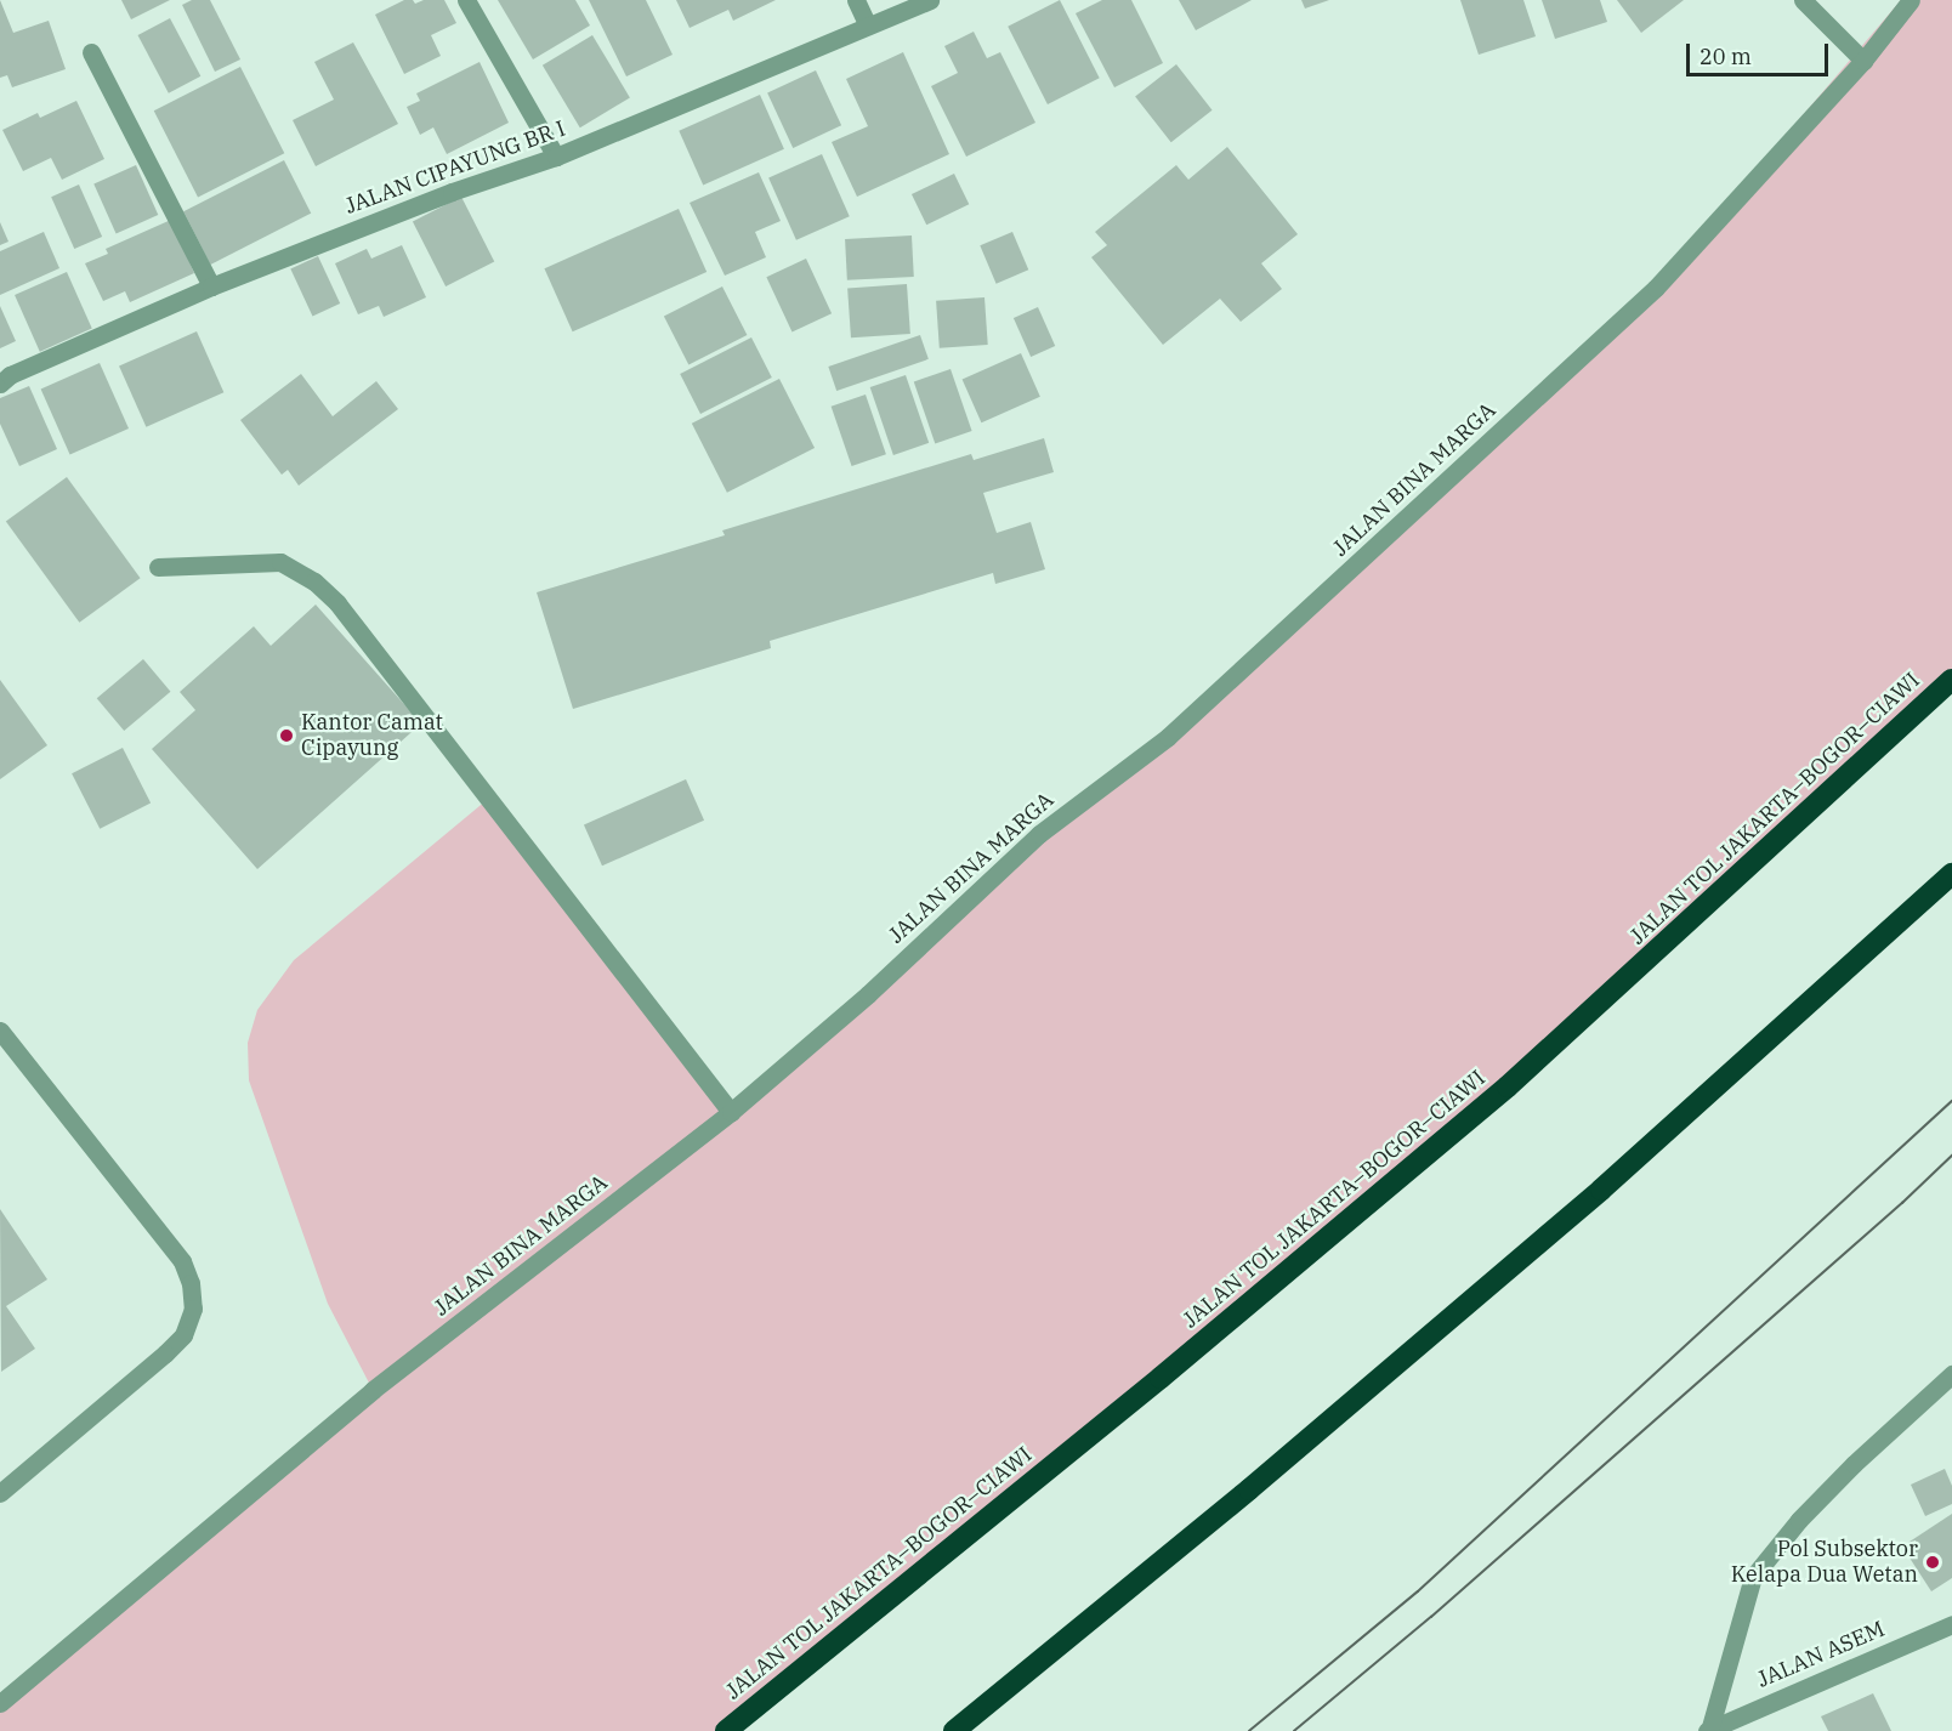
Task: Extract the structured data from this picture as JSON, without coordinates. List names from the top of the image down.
{
  "streets": {
    "highway": ["JALAN TOL JAKARTA–BOGOR–CIAWI"],
    "street": ["JALAN CIPAYUNG BR I", "JALAN BINA MARGA", "JALAN ASEM"]
  },
  "places": ["Kantor Camat Cipayung", "Pol Subsektor Kelapa Dua Wetan"],
  "scale_bar": "20 m"
}
